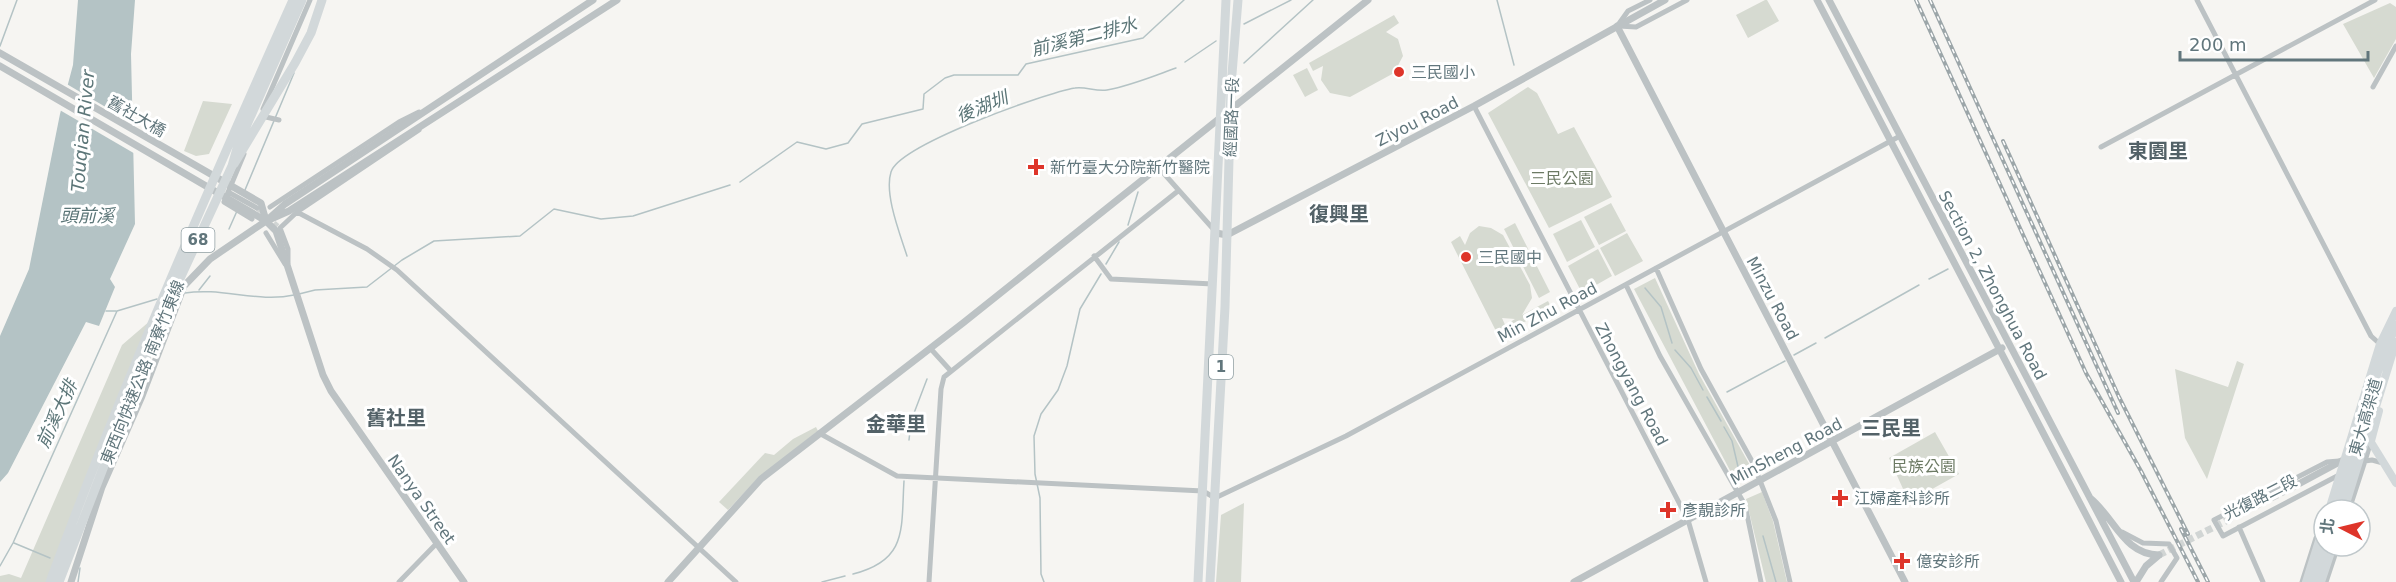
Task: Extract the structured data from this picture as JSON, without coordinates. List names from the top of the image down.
{
  "streets": {
    "main road": [
      "經國路一段",
      "68",
      "1",
      "東西向快速公路 南寮竹東線",
      "東大高架道"
    ],
    "street": [
      "舊社大橋",
      "Ziyou Road",
      "Section 2, Zhonghua Road",
      "Minzu Road",
      "Min Zhu Road",
      "Zhongyang Road",
      "MinSheng Road",
      "光復路二段",
      "Nanya Street"
    ]
  },
  "crossings": [
    ["經國路一段", "Ziyou Road"],
    ["經國路一段", "1"],
    ["Ziyou Road", "Minzu Road"],
    ["Ziyou Road", "1"],
    ["Ziyou Road", "Zhongyang Road"],
    ["Section 2, Zhonghua Road", "Min Zhu Road"],
    ["Section 2, Zhonghua Road", "MinSheng Road"],
    ["Minzu Road", "Min Zhu Road"],
    ["Minzu Road", "MinSheng Road"],
    ["Min Zhu Road", "1"],
    ["Min Zhu Road", "Zhongyang Road"],
    ["Zhongyang Road", "MinSheng Road"]
  ],
  "districts": [
    "東園里",
    "復興里",
    "舊社里",
    "金華里",
    "三民里"
  ],
  "water": [
    "前溪第二排水",
    "後湖圳",
    "Touqian River",
    "頭前溪",
    "前溪大排"
  ],
  "parks": ["三民公園", "民族公園"],
  "places": {
    "other": ["三民國小", "三民國中"],
    "health": [
      "新竹臺大分院新竹醫院",
      "江婦產科診所",
      "彥靚診所",
      "億安診所"
    ]
  },
  "scale_bar": "200 m",
  "north": "left"
}
